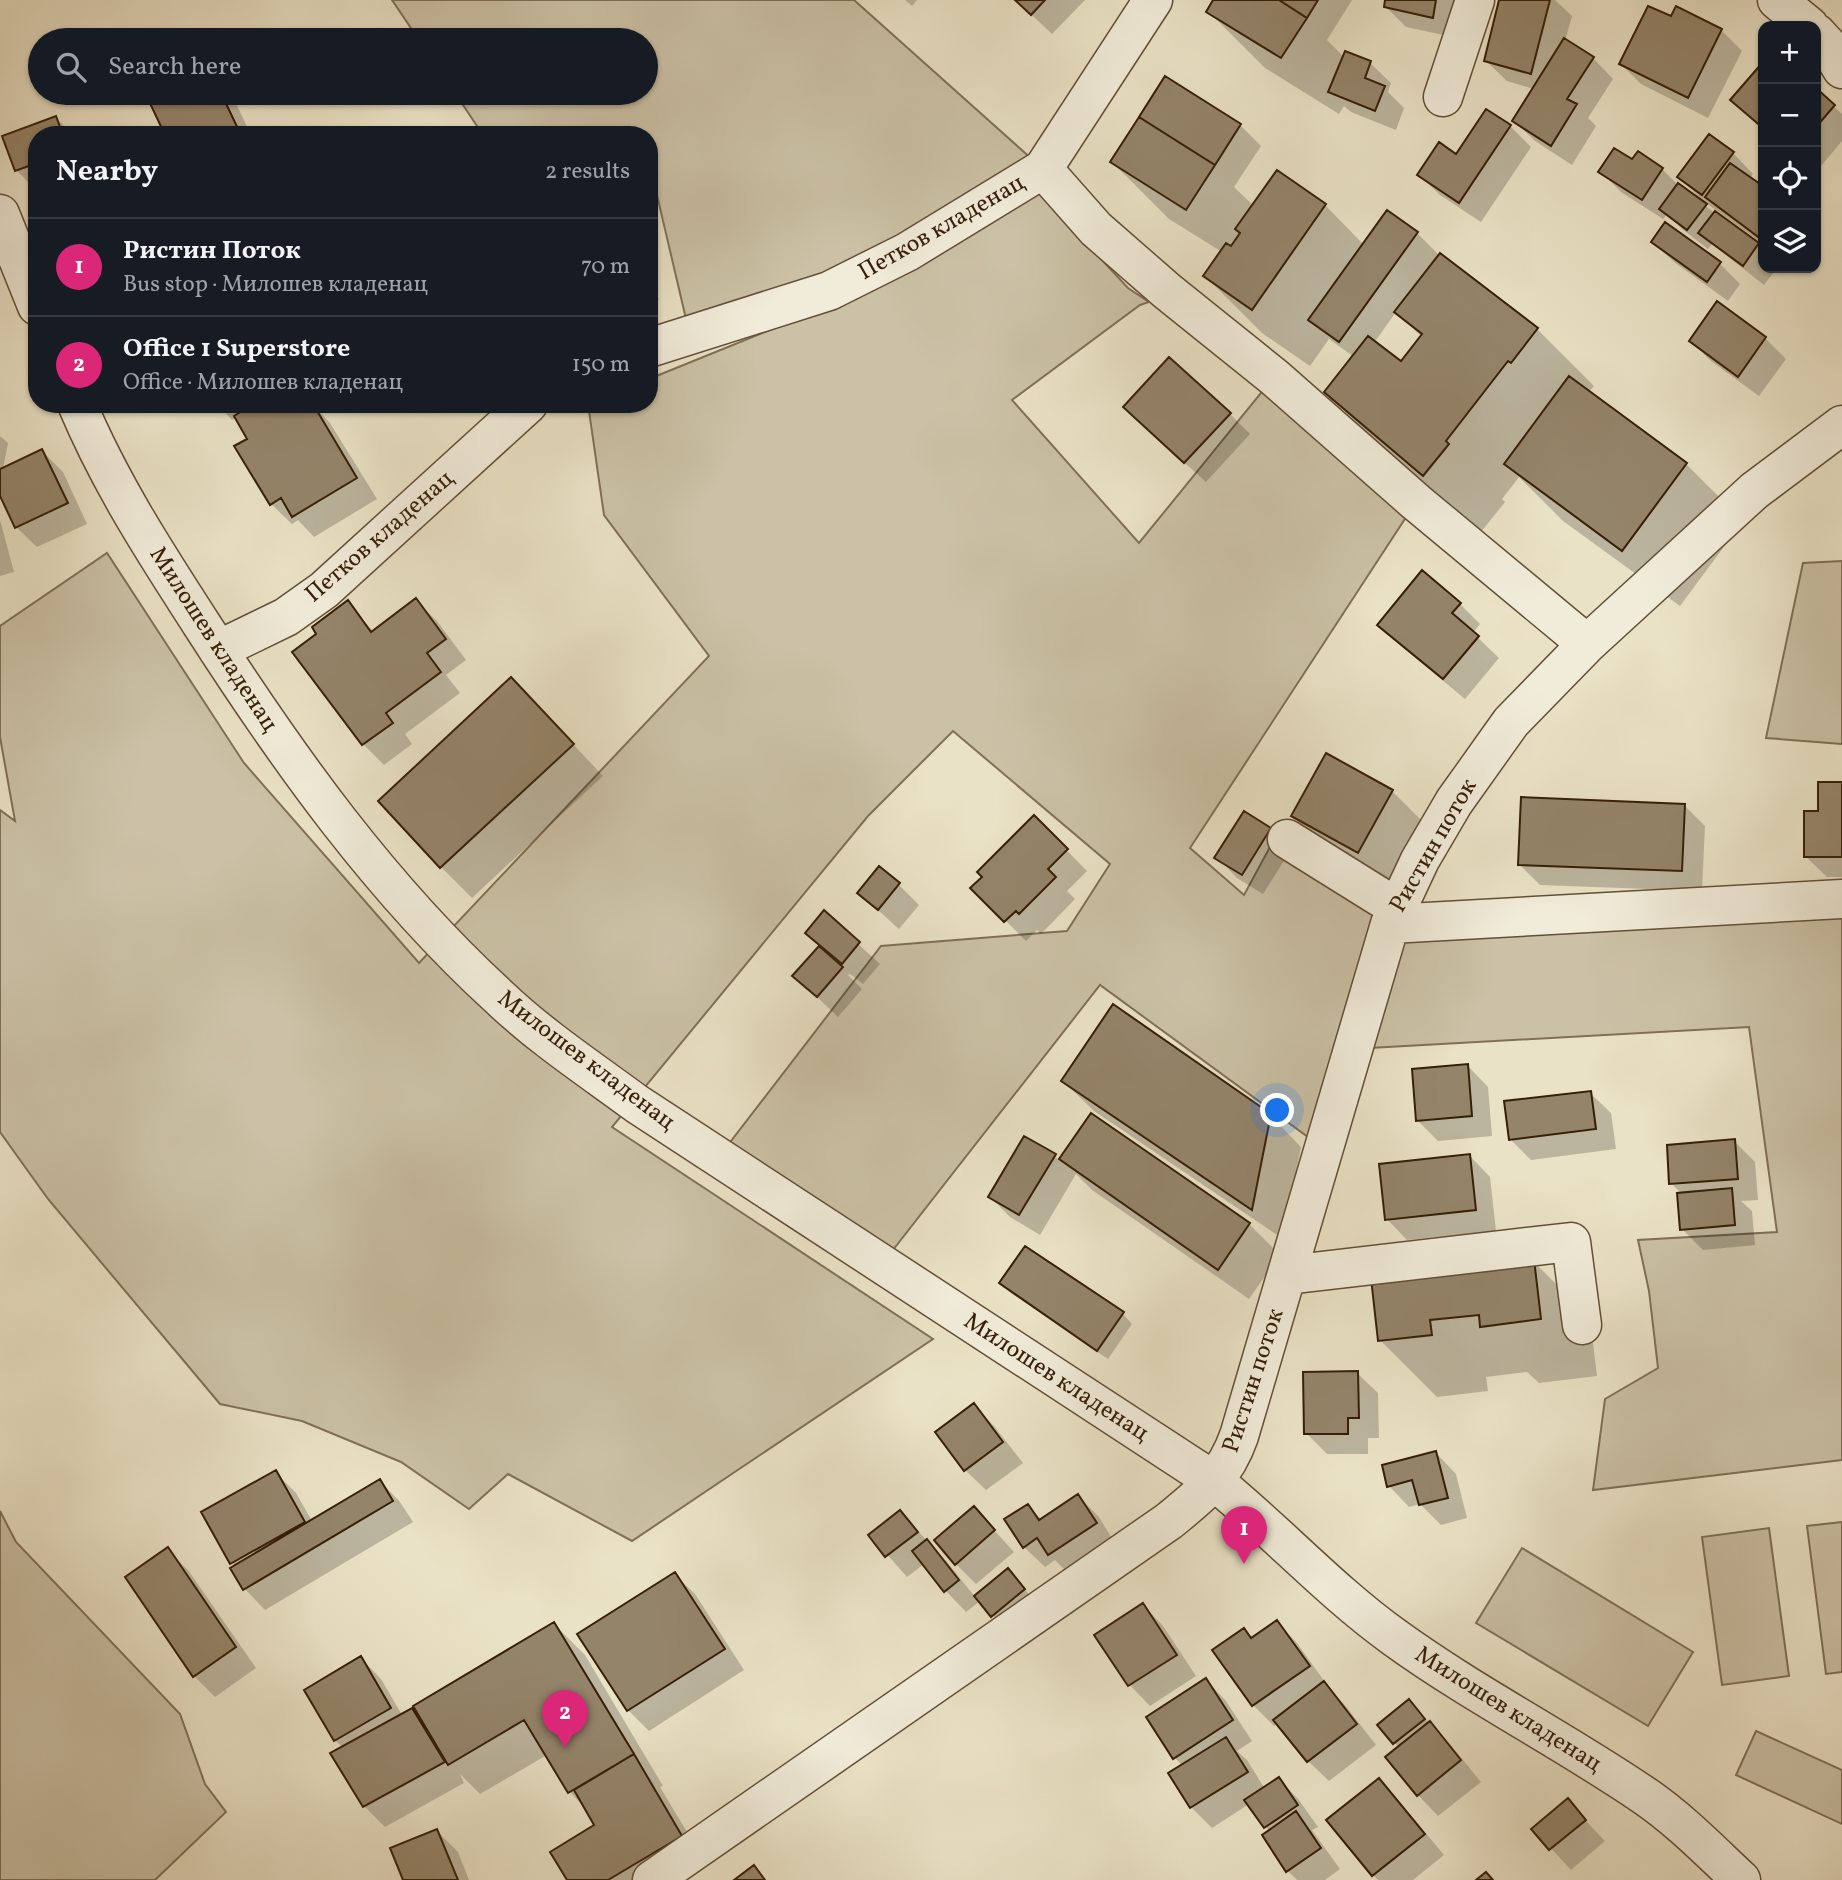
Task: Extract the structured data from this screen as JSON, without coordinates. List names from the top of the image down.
{
  "streets": {
    "street": ["Петков кладенац", "Милошев кладенац", "Ристин поток"]
  },
  "crossings": [
    ["Петков кладенац", "Милошев кладенац"],
    ["Милошев кладенац", "Ристин поток"]
  ],
  "page": {
    "map_buttons": ["+", "−"],
    "search": "Search here",
    "heading": ["Nearby", "2 results"],
    "list": [
      {
        "mark": "1",
        "name": "Ристин Поток",
        "note": "Bus stop · Милошев кладенац",
        "value": "70 m"
      },
      {
        "mark": "2",
        "name": "Office 1 Superstore",
        "note": "Office · Милошев кладенац",
        "value": "150 m"
      }
    ],
    "pins": ["1", "2"]
  }
}
